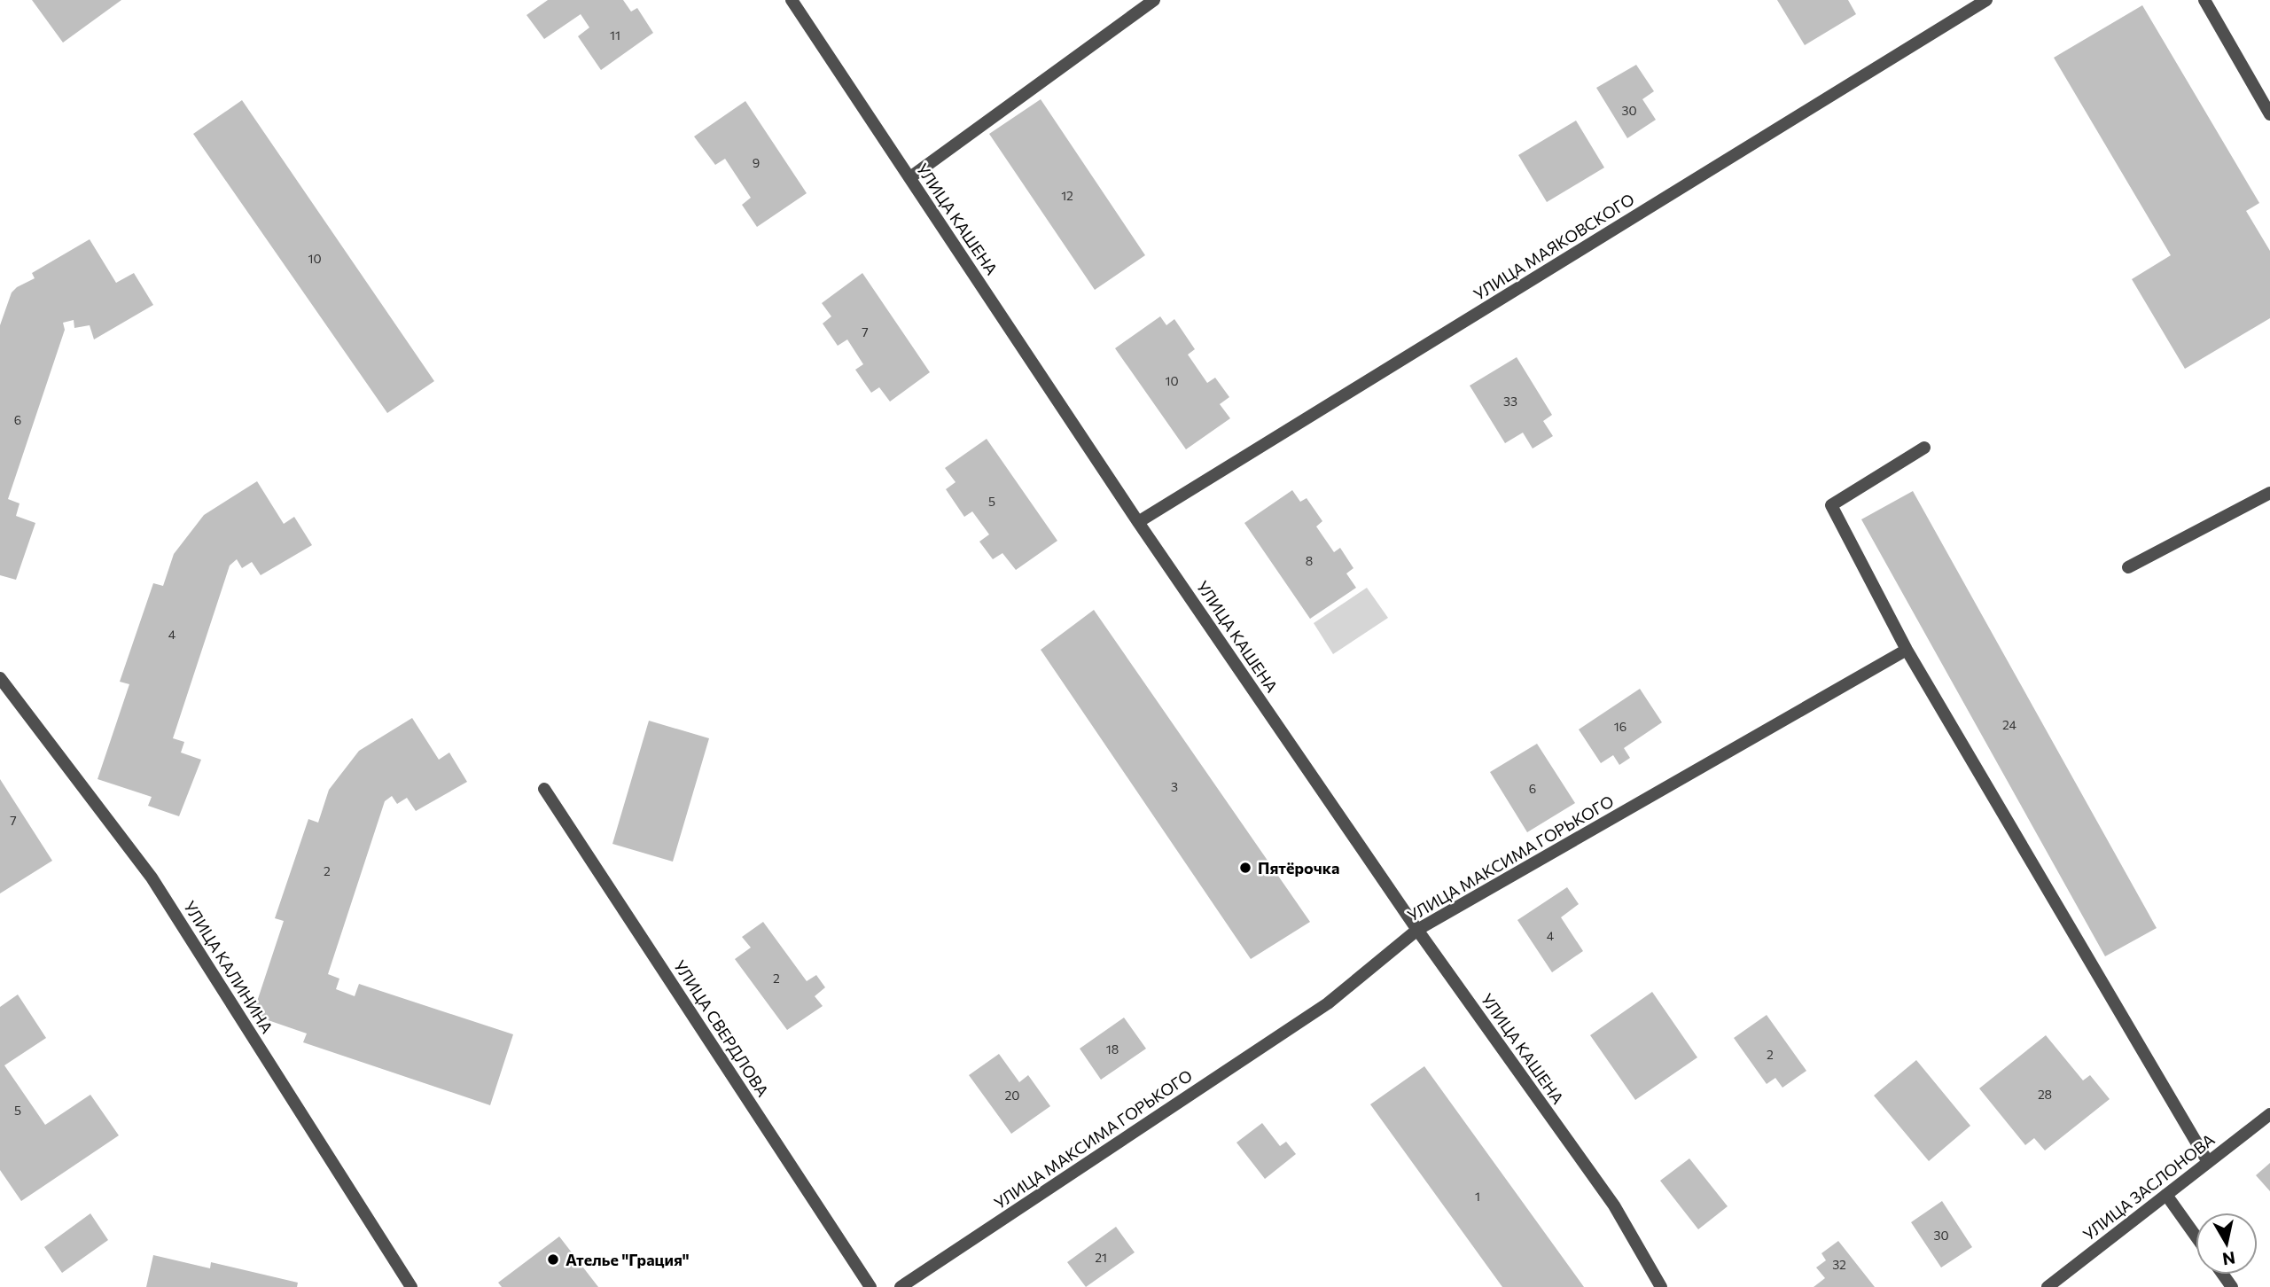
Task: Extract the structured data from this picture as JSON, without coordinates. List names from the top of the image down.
{
  "streets": {
    "street": [
      "УЛИЦА КАШЕНА",
      "УЛИЦА МАЯКОВСКОГО",
      "УЛИЦА МАКСИМА ГОРЬКОГО",
      "УЛИЦА КАЛИНИНА",
      "УЛИЦА СВЕРДЛОВА",
      "УЛИЦА ЗАСЛОНОВА"
    ]
  },
  "crossings": [
    ["УЛИЦА КАШЕНА", "УЛИЦА МАЯКОВСКОГО"],
    ["УЛИЦА КАШЕНА", "УЛИЦА МАКСИМА ГОРЬКОГО"]
  ],
  "places": ["Пятёрочка", "Ателье \"Грация\""],
  "house_numbers": [
    "11",
    "30",
    "9",
    "12",
    "10",
    "7",
    "10",
    "33",
    "6",
    "5",
    "8",
    "4",
    "24",
    "16",
    "3",
    "6",
    "7",
    "2",
    "4",
    "2",
    "18",
    "2",
    "28",
    "20",
    "5",
    "1",
    "30",
    "21",
    "32"
  ],
  "north": "bottom"
}
